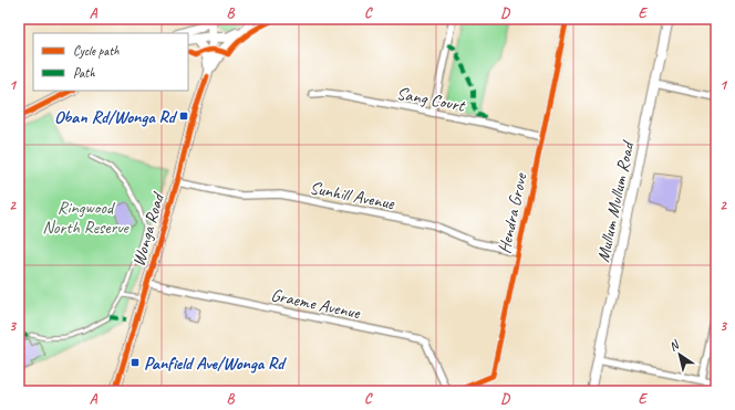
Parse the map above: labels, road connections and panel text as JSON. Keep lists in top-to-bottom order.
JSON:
{
  "streets": {
    "main road": ["Mullum Mullum Road", "Wonga Road"],
    "street": [
      "Sang Court",
      "Sunhill Avenue",
      "Hendra Grove",
      "Graeme Avenue"
    ]
  },
  "crossings": [
    ["Sang Court", "Hendra Grove"],
    ["Sunhill Avenue", "Hendra Grove"],
    ["Sunhill Avenue", "Wonga Road"],
    ["Wonga Road", "Graeme Avenue"]
  ],
  "parks": ["Ringwood North Reserve"],
  "places": {
    "transit": ["Oban Rd/Wonga Rd", "Panfield Ave/Wonga Rd"]
  },
  "legend": ["Cycle path", "Path"],
  "north": "top left",
  "grid": {
    "columns": [
      "A",
      "B",
      "C",
      "D",
      "E"
    ],
    "rows": ["1", "2", "3"]
  }
}
